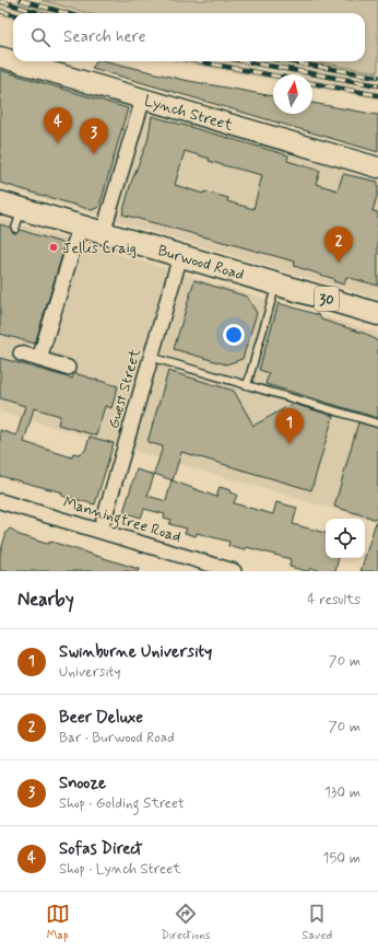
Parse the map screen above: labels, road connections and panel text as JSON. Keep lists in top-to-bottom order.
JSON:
{
  "streets": {
    "main road": ["Burwood Road", "30"],
    "street": ["Lynch Street", "Guest Street", "Manningtree Road"]
  },
  "crossings": [
    ["Burwood Road", "Guest Street"],
    ["Guest Street", "Manningtree Road"]
  ],
  "places": ["Jellis Craig"],
  "north": "top",
  "page": {
    "search": "Search here",
    "pins": [
      "4",
      "3",
      "2",
      "1"
    ],
    "heading": ["Nearby", "4 results"],
    "list": [
      {
        "mark": "1",
        "name": "Swinburne University",
        "note": "University",
        "value": "70 m"
      },
      {
        "mark": "2",
        "name": "Beer Deluxe",
        "note": "Bar · Burwood Road",
        "value": "70 m"
      },
      {
        "mark": "3",
        "name": "Snooze",
        "note": "Shop · Golding Street",
        "value": "130 m"
      },
      {
        "mark": "4",
        "name": "Sofas Direct",
        "note": "Shop · Lynch Street",
        "value": "150 m"
      }
    ],
    "nav": ["Map", "Directions", "Saved"]
  }
}
